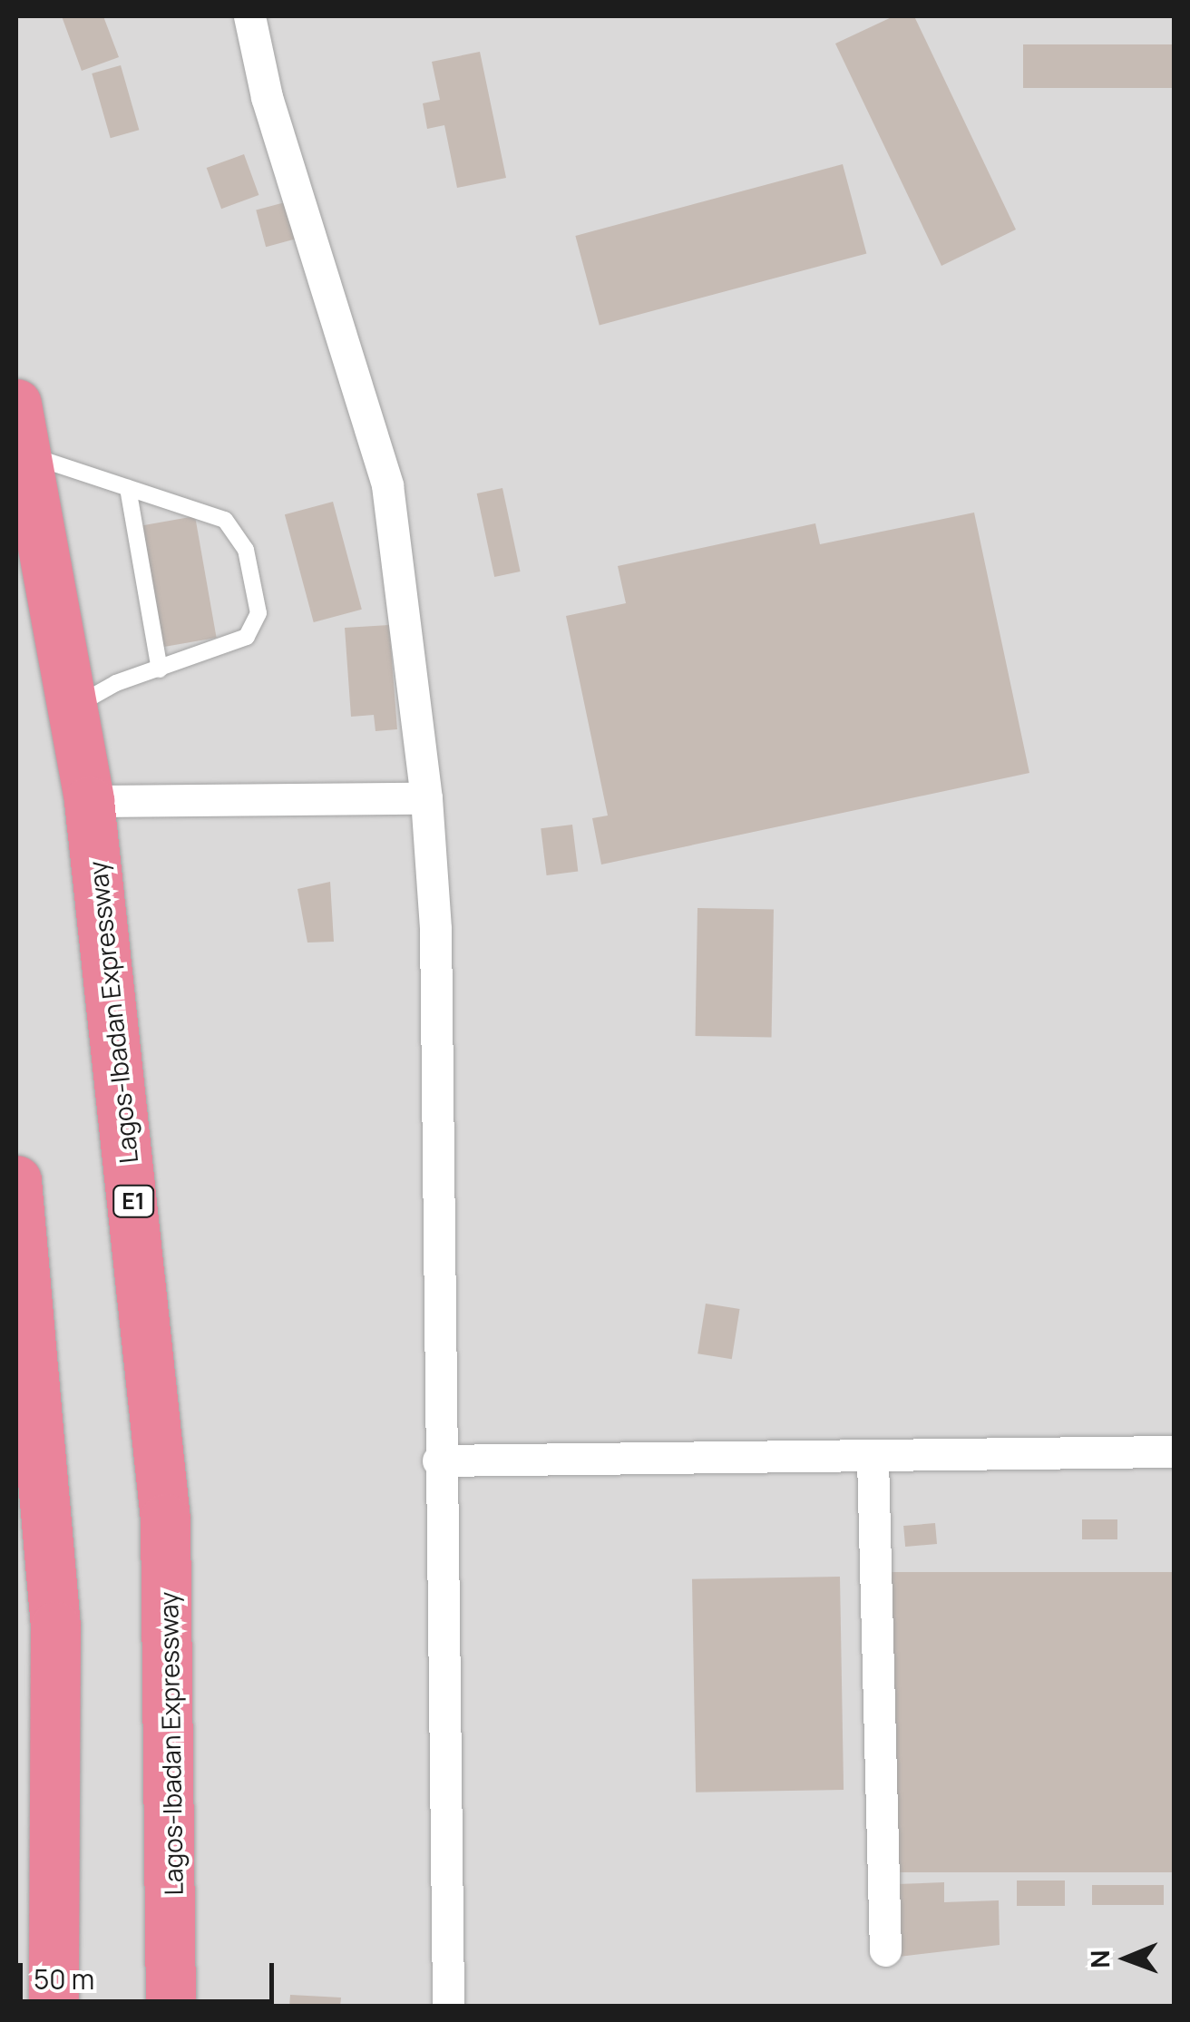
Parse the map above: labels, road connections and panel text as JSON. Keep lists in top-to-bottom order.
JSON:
{
  "streets": {
    "highway": ["Lagos-Ibadan Expressway", "E1"]
  },
  "scale_bar": "50 m",
  "north": "left"
}
